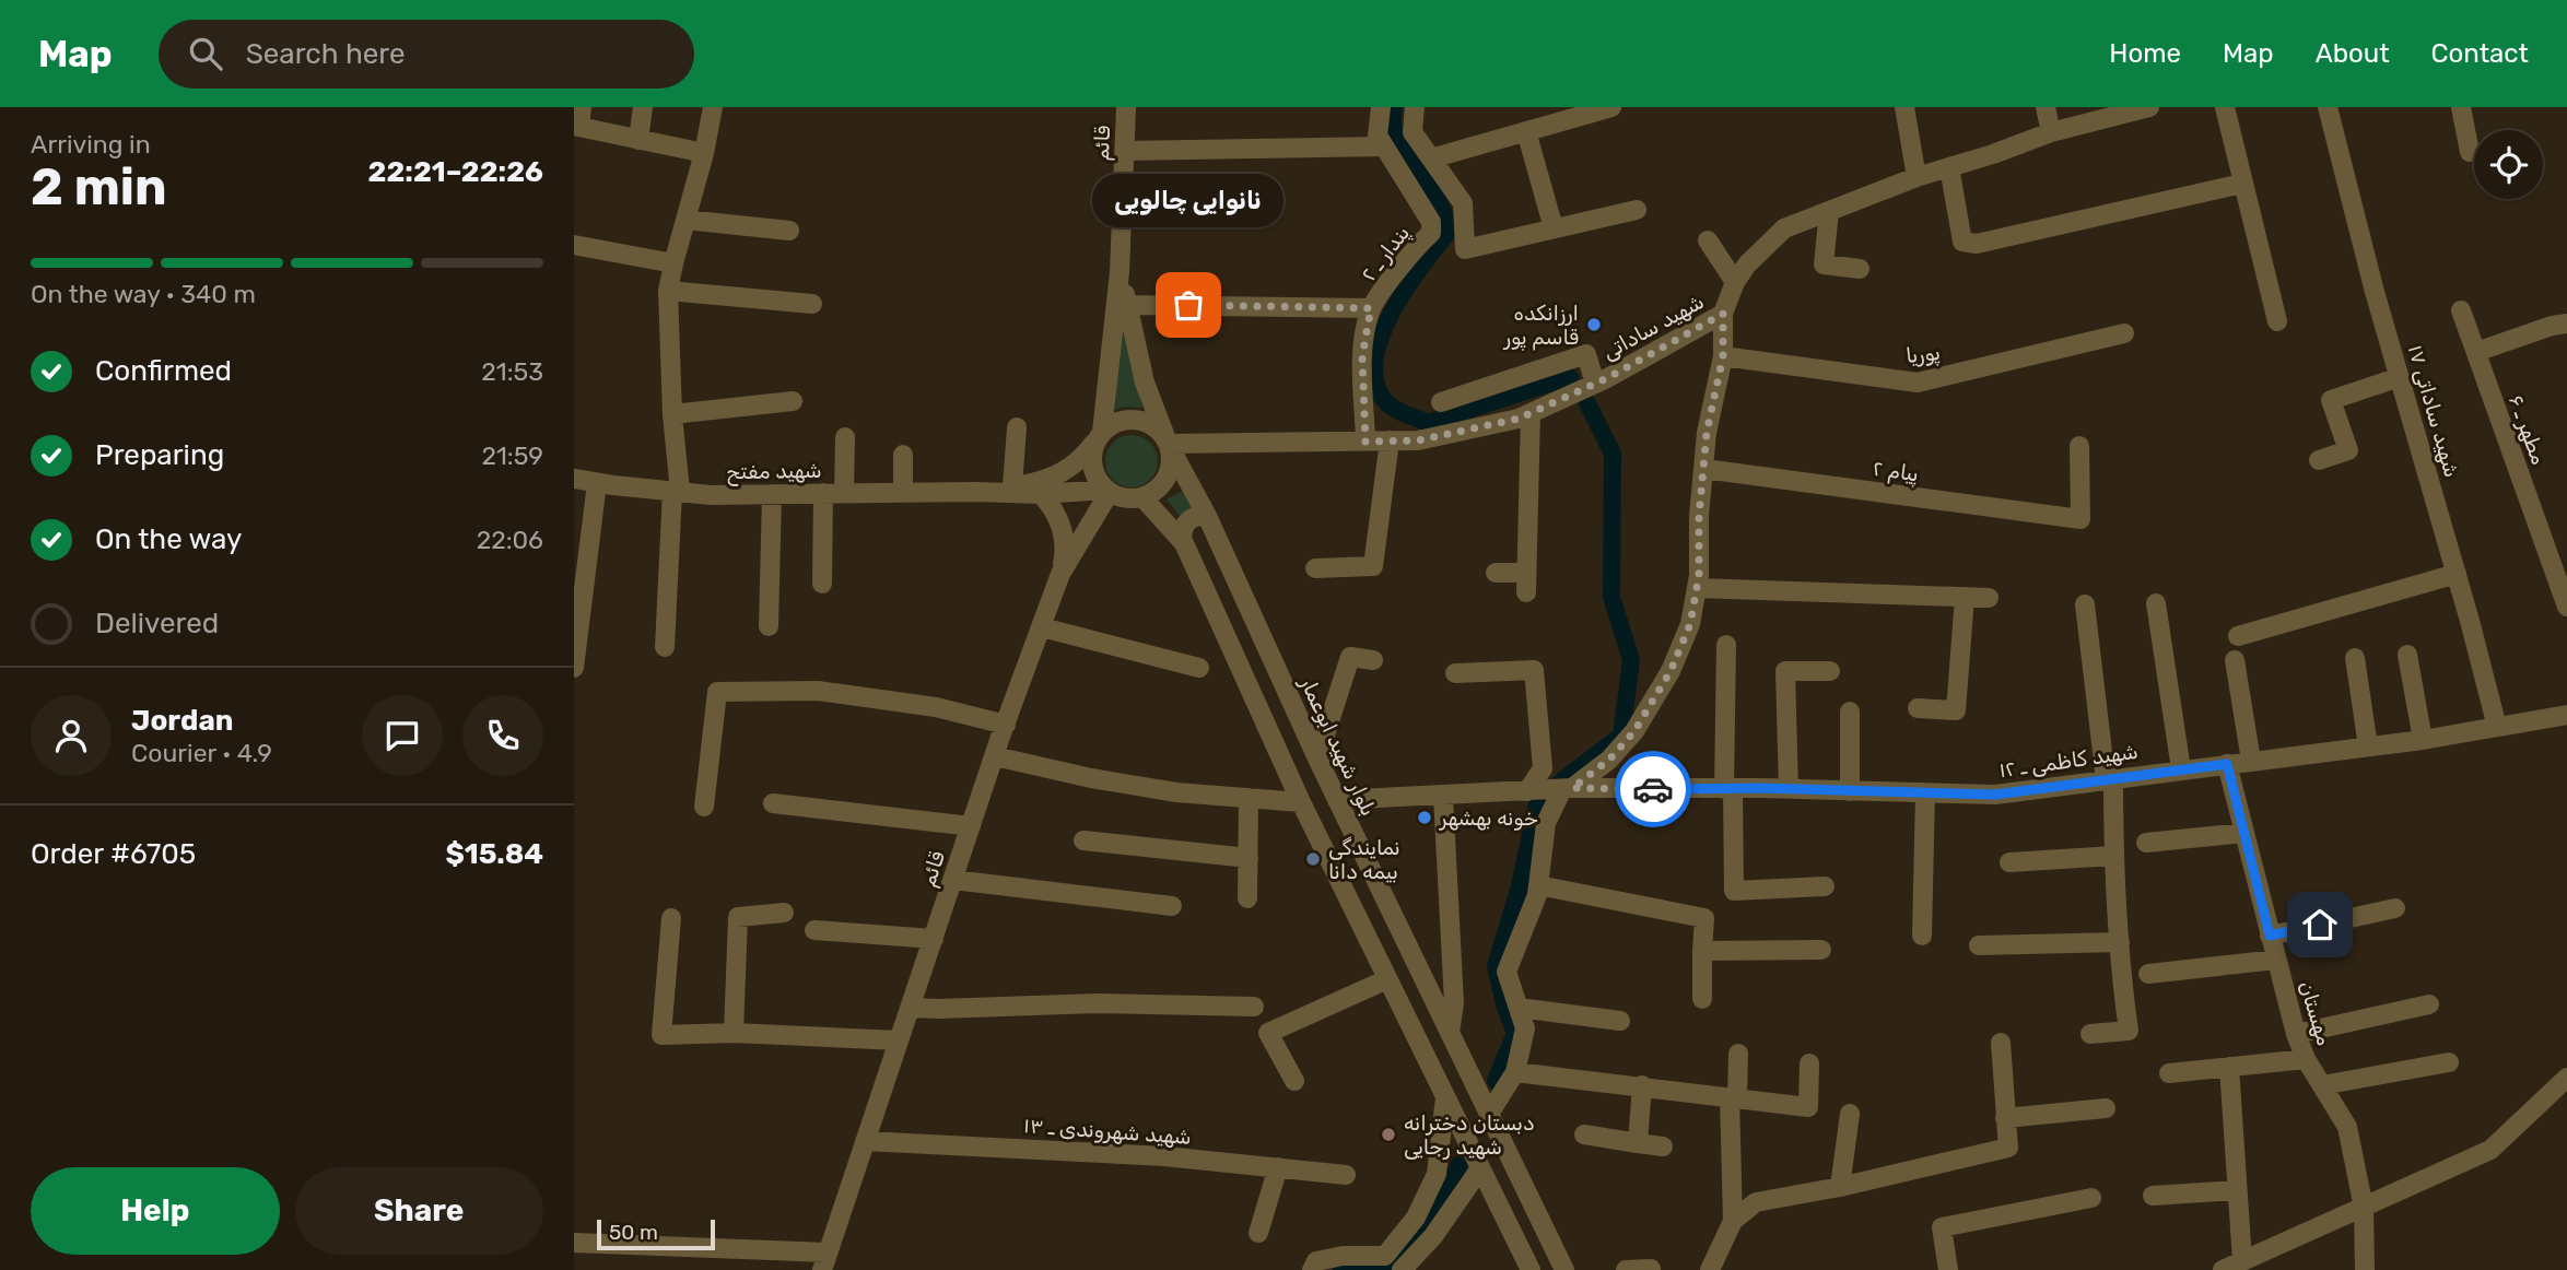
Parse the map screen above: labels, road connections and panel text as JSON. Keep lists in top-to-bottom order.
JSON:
{
  "streets": {
    "street": [
      "قائم",
      "پندار ـ ۲",
      "شهید ساداتی",
      "پوریا",
      "شهید ساداتی ۱۷",
      "مطهر ـ ۶",
      "شهید مفتح",
      "پیام ۲",
      "بلوار شهید ابوعمار",
      "شهید کاظمی ـ ۱۲",
      "مهستان",
      "شهید شهروندی ـ ۱۳"
    ]
  },
  "crossings": [
    ["قائم", "شهید ساداتی"],
    ["قائم", "بلوار شهید ابوعمار"],
    ["قائم", "شهید شهروندی ـ ۱۳"],
    ["پندار ـ ۲", "شهید ساداتی"],
    ["شهید ساداتی", "بلوار شهید ابوعمار"],
    ["شهید ساداتی ۱۷", "شهید کاظمی ـ ۱۲"],
    ["بلوار شهید ابوعمار", "شهید کاظمی ـ ۱۲"],
    ["شهید کاظمی ـ ۱۲", "مهستان"]
  ],
  "places": [
    "نانوایی چالویی",
    "ارزانکده قاسم پور",
    "خونه بهشهر",
    "نمایندگی بیمه دانا",
    "دبستان دخترانه شهید رجایی"
  ],
  "scale_bar": "50 m",
  "page": {
    "header": "Map",
    "search": "Search here",
    "nav": [
      "Home",
      "Map",
      "About",
      "Contact"
    ],
    "heading": ["2 min", "Arriving in", "22:21–22:26"],
    "panel": [
      "Jordan",
      "Courier · 4.9",
      "Order #6705",
      "$15.84"
    ],
    "bubble": "نانوایی چالویی",
    "bar": "On the way · 340 m",
    "list": [
      ["Confirmed", "21:53"],
      ["Preparing", "21:59"],
      ["On the way", "22:06"],
      "Delivered"
    ],
    "buttons": ["Help", "Share"],
    "scale": "50 m"
  }
}
